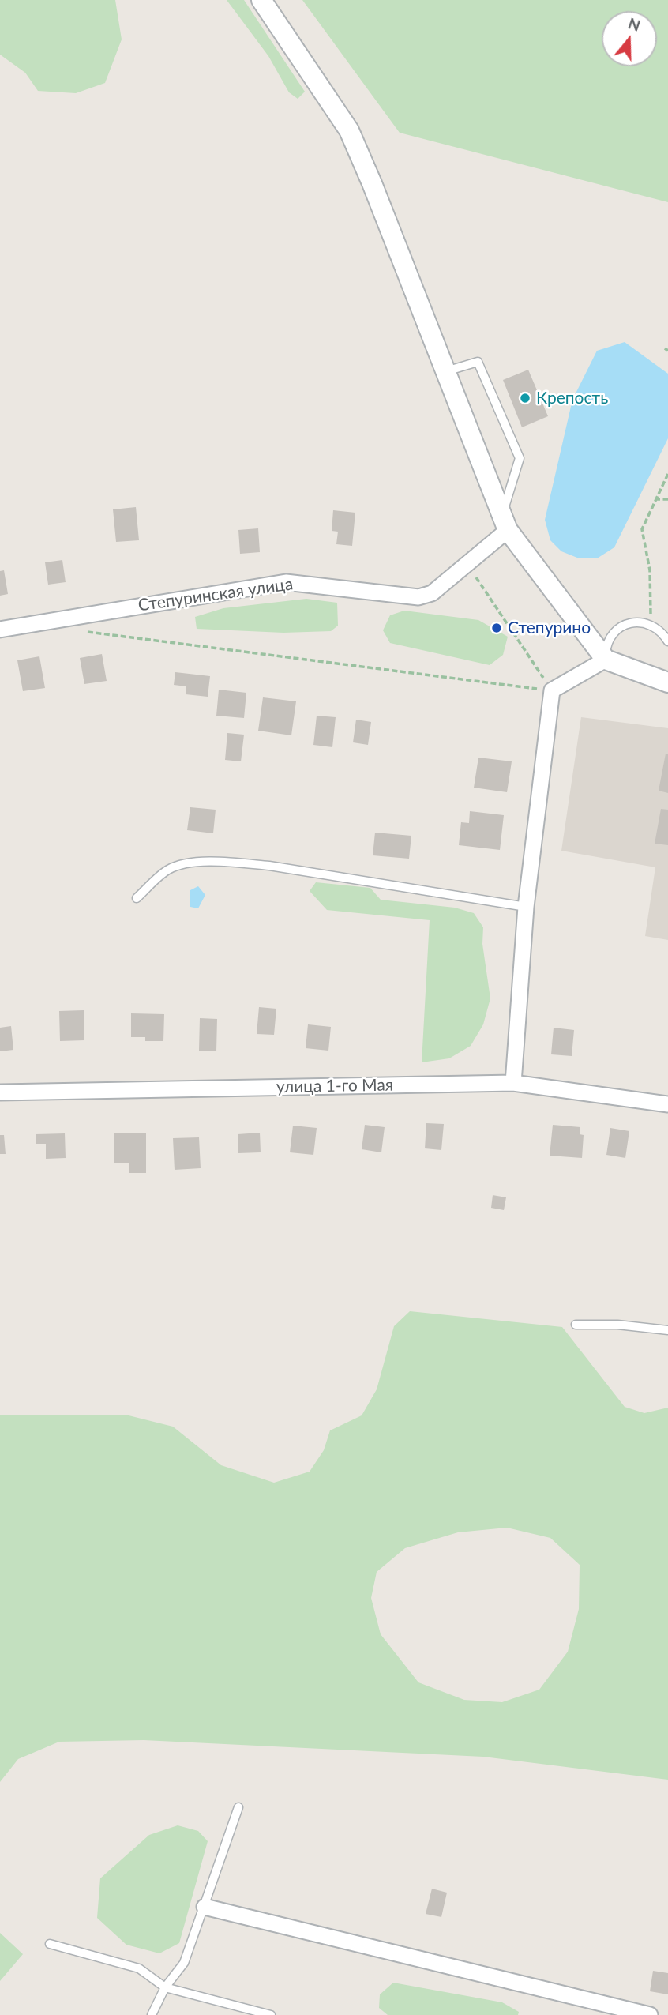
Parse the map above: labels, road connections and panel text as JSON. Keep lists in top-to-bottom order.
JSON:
{
  "streets": {
    "street": ["Степуринская улица", "улица 1-го Мая"]
  },
  "places": ["Крепость", "Степурино"],
  "north": "top"
}
